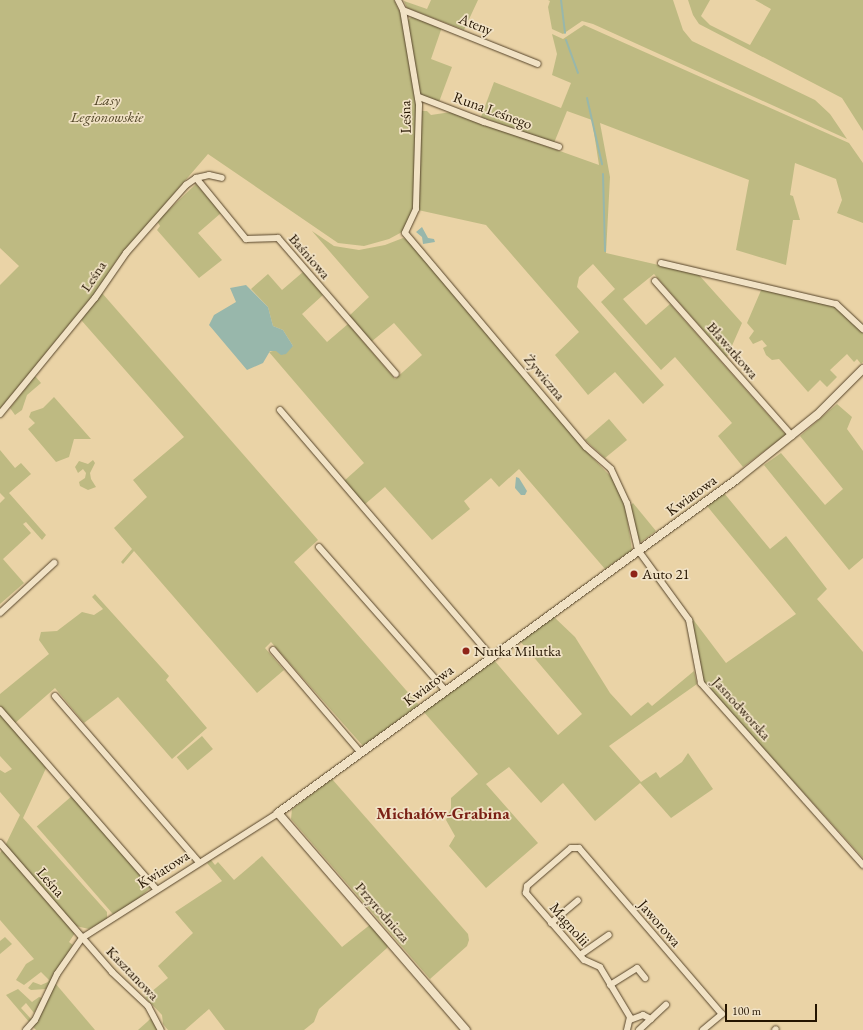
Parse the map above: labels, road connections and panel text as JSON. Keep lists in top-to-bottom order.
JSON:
{
  "streets": {
    "street": [
      "Ateny",
      "Runa Leśnego",
      "Leśna",
      "Baśniowa",
      "Bławatkowa",
      "Żywiczna",
      "Kwiatowa",
      "Jasnodworska",
      "Przyrodnicza",
      "Jaworowa",
      "Magnolii",
      "Kasztanowa"
    ]
  },
  "crossings": [
    ["Ateny", "Leśna"],
    ["Runa Leśnego", "Leśna"],
    ["Leśna", "Baśniowa"],
    ["Leśna", "Żywiczna"],
    ["Leśna", "Kwiatowa"],
    ["Leśna", "Kasztanowa"],
    ["Bławatkowa", "Kwiatowa"],
    ["Żywiczna", "Kwiatowa"],
    ["Żywiczna", "Jasnodworska"],
    ["Kwiatowa", "Jasnodworska"],
    ["Kwiatowa", "Przyrodnicza"],
    ["Kwiatowa", "Kasztanowa"],
    ["Jaworowa", "Magnolii"]
  ],
  "districts": ["Michałów-Grabina"],
  "parks": ["Lasy Legionowskie"],
  "places": ["Auto 21", "Nutka Milutka"],
  "scale_bar": "100 m"
}
